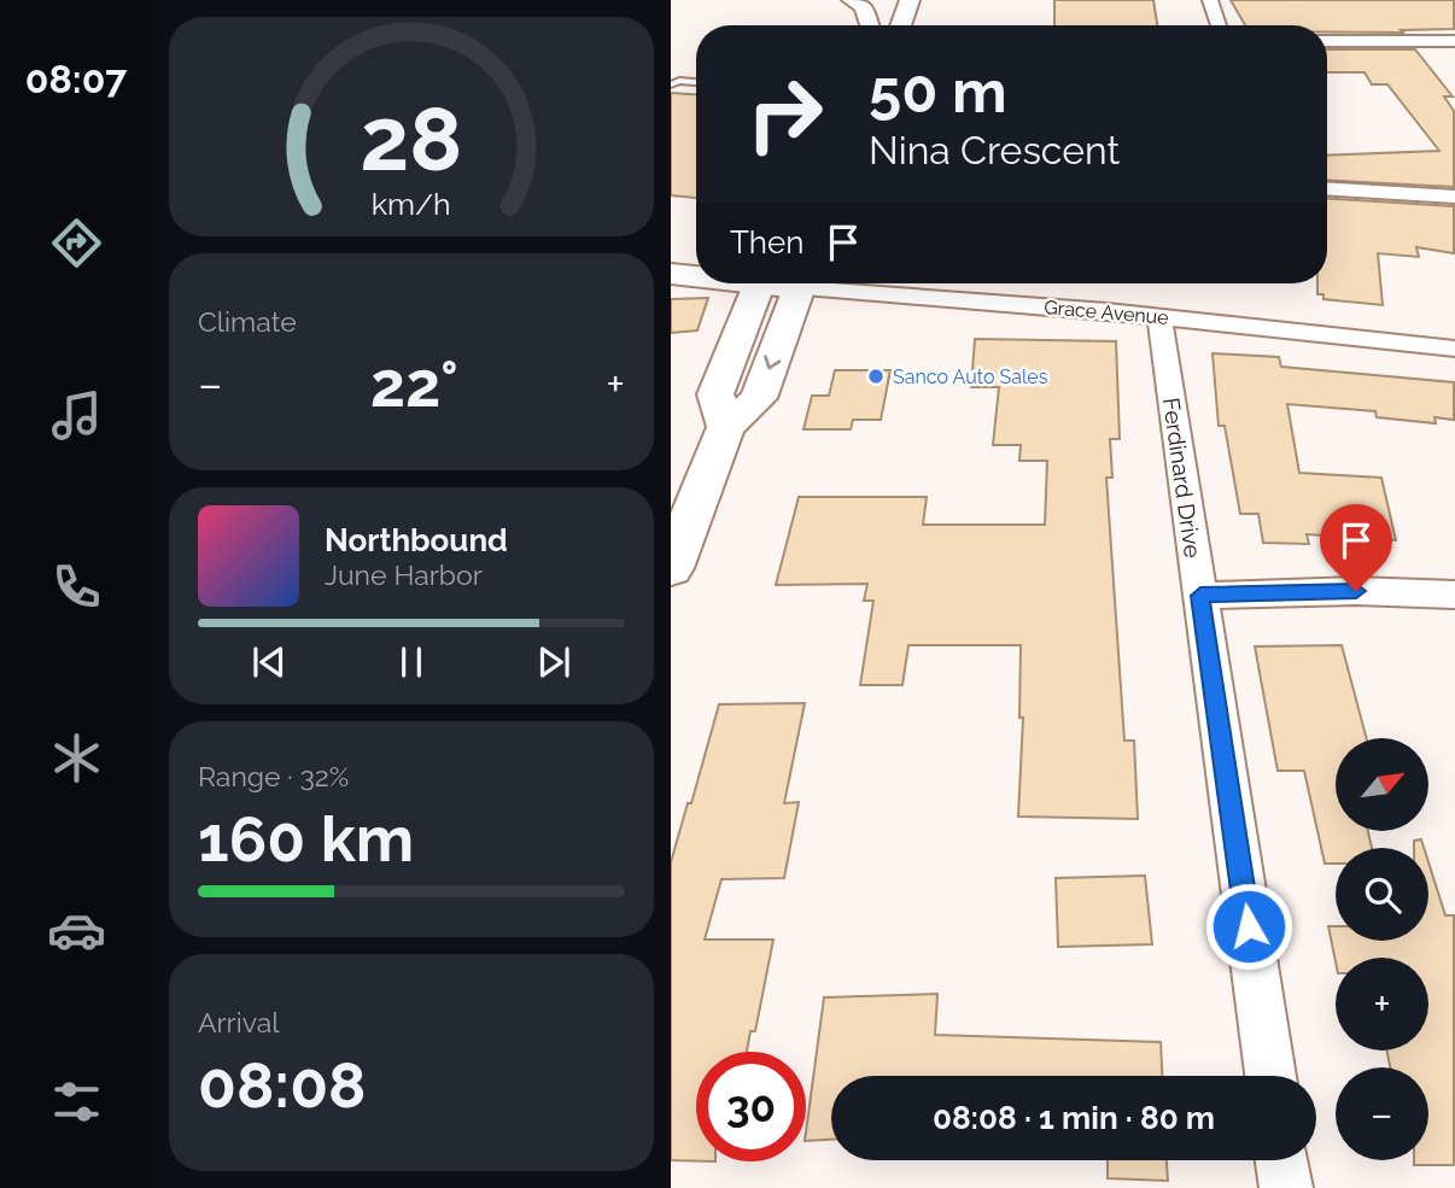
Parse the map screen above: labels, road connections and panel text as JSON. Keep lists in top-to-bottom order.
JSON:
{
  "streets": {
    "main road": ["Grace Avenue"],
    "street": ["Ferdinard Drive"]
  },
  "crossings": [
    ["Grace Avenue", "Ferdinard Drive"]
  ],
  "places": ["Sanco Auto Sales"],
  "north": "top right",
  "page": {
    "tabs": "08:07",
    "turn": ["50 m", "Nina Crescent"],
    "then": "Then",
    "tile": [
      "Climate",
      ["Range · 32%", "160 km"],
      ["Arrival", "08:08"]
    ],
    "heat": ["−", "22°", "+"],
    "song": ["Northbound", "June Harbor"],
    "map_buttons": ["+", "−"],
    "limit": "30",
    "trip": "08:08 · 1 min · 80 m",
    "gauge": ["28", "km/h"]
  }
}
